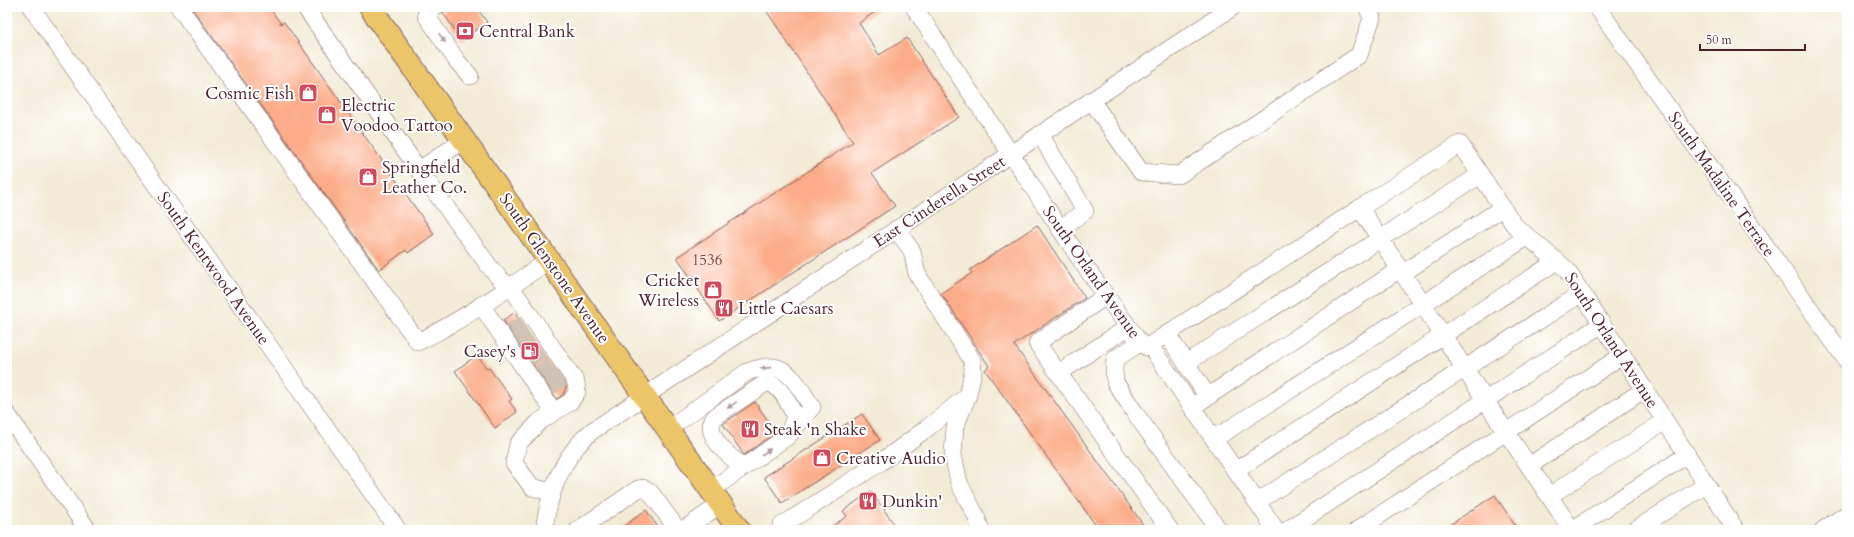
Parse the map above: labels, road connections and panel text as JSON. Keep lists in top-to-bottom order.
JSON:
{
  "streets": {
    "main road": ["South Glenstone Avenue"],
    "street": [
      "South Madaline Terrace",
      "East Cinderella Street",
      "South Kentwood Avenue",
      "South Orland Avenue"
    ]
  },
  "crossings": [
    ["East Cinderella Street", "South Glenstone Avenue"],
    ["East Cinderella Street", "South Orland Avenue"]
  ],
  "places": {
    "bank": ["Central Bank"],
    "shop": [
      "Cosmic Fish",
      "Electric Voodoo Tattoo",
      "Springfield Leather Co.",
      "Cricket Wireless",
      "Creative Audio"
    ],
    "restaurant": ["Little Caesars", "Steak 'n Shake", "Dunkin'"],
    "fuel station": ["Casey's"]
  },
  "house_numbers": ["1536"],
  "scale_bar": "50 m"
}
